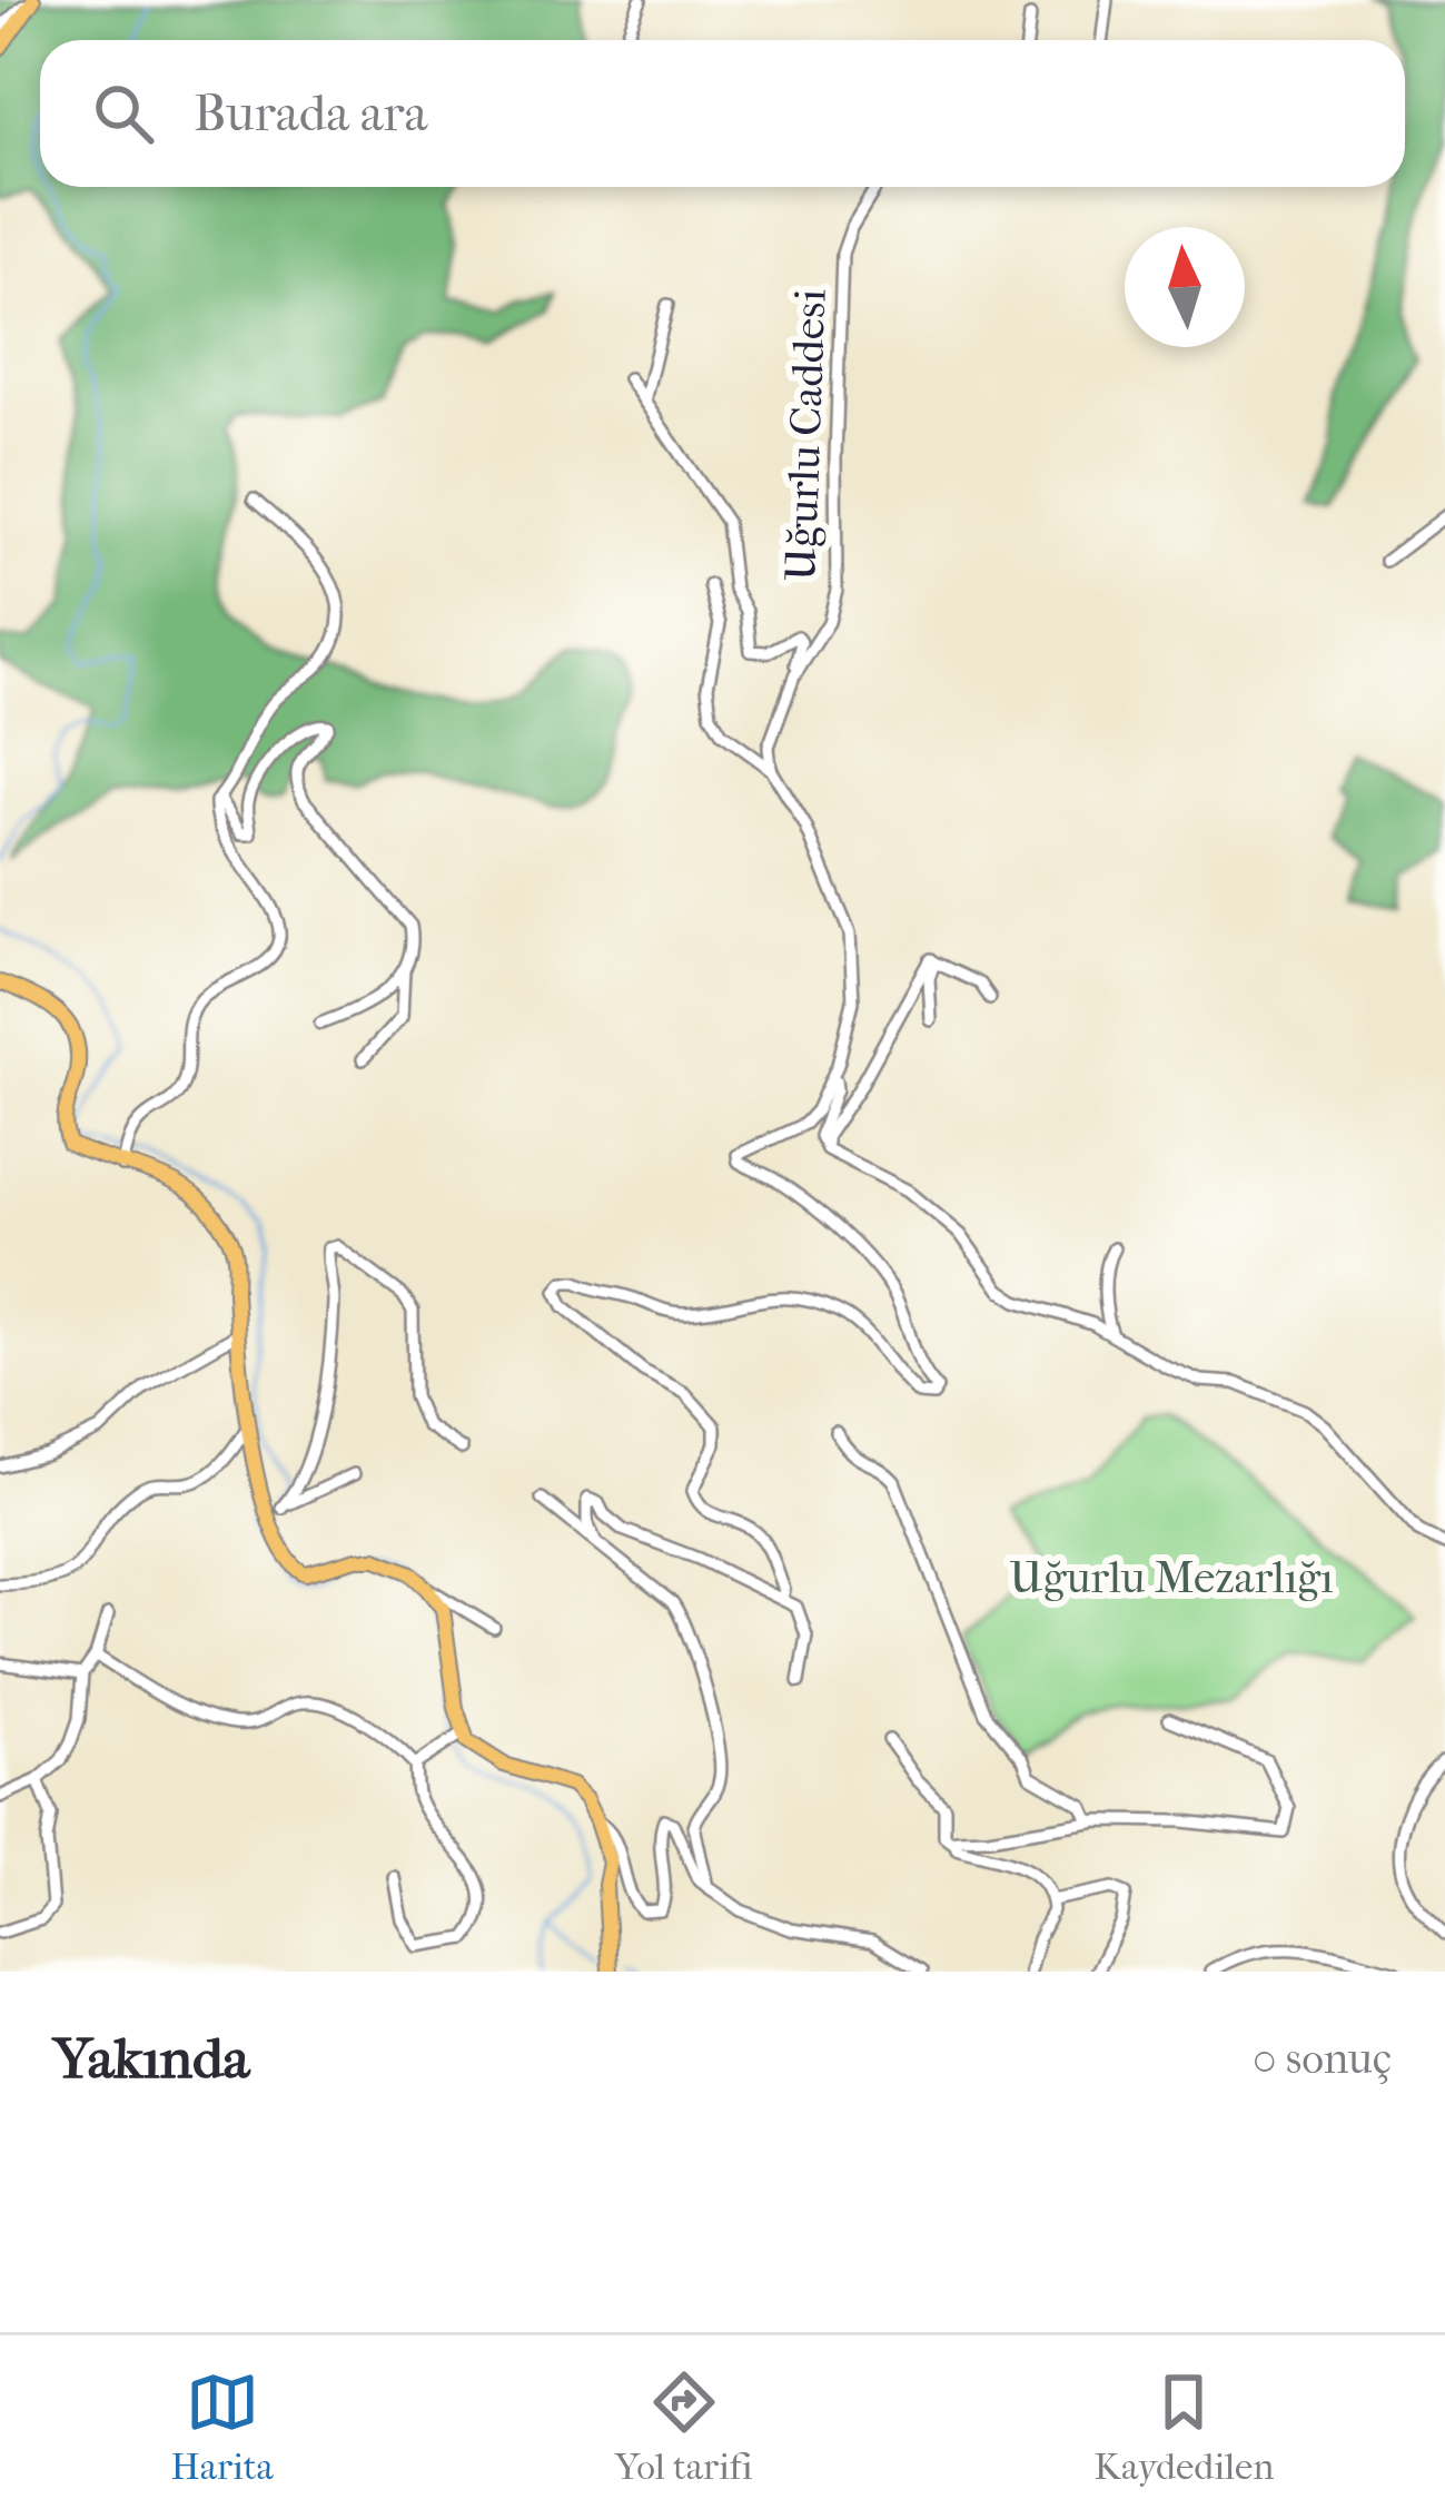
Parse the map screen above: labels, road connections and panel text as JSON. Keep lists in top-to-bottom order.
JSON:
{
  "streets": {
    "street": ["Uğurlu Caddesi"]
  },
  "parks": ["Uğurlu Mezarlığı"],
  "north": "top",
  "page": {
    "search": "Burada ara",
    "heading": ["Yakında", "0 sonuç"],
    "nav": ["Harita", "Yol tarifi", "Kaydedilen"]
  }
}
